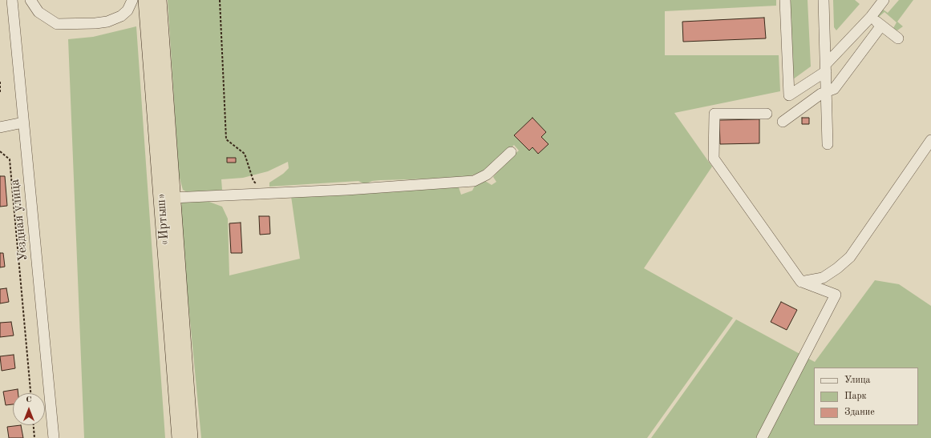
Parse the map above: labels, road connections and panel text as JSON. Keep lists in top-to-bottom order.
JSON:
{
  "streets": {
    "highway": ["«Иртыш»"],
    "street": ["Уездная улица"]
  },
  "legend": ["Улица", "Парк", "Здание"],
  "north": "top"
}
